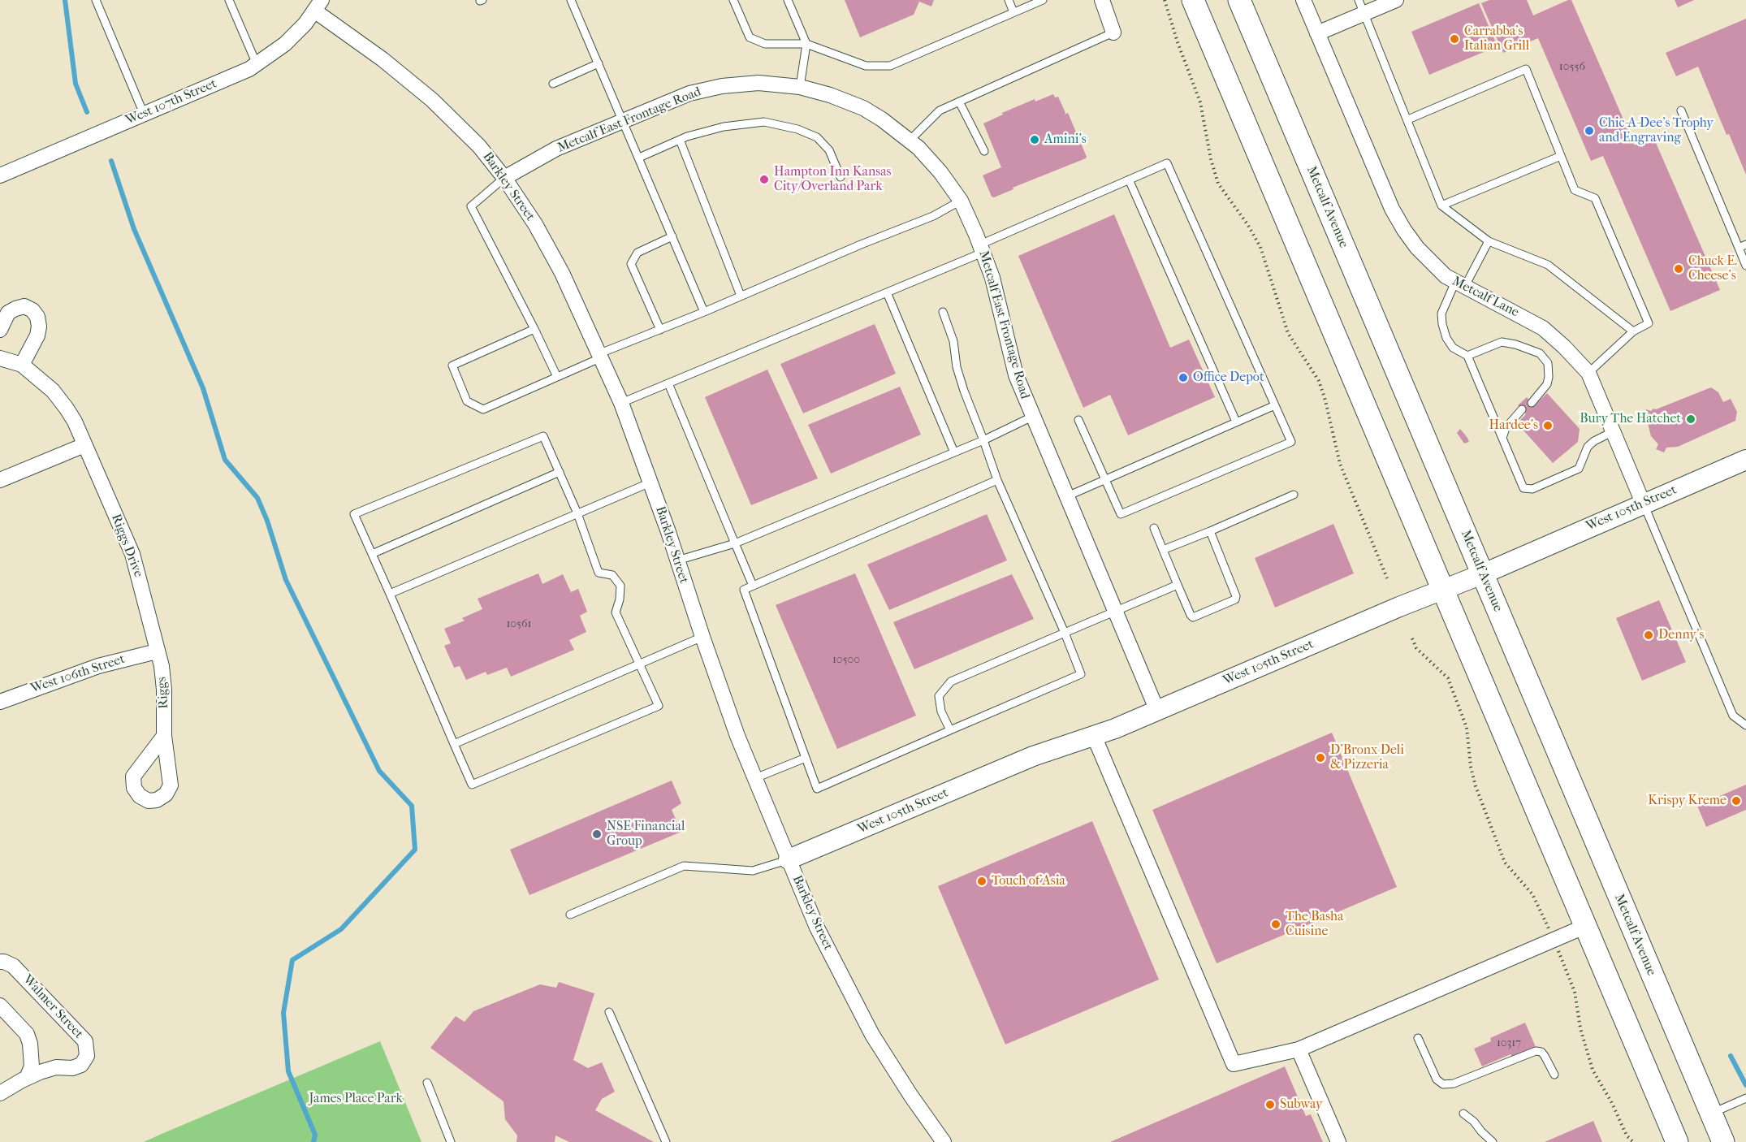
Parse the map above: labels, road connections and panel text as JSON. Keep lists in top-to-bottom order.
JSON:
{
  "streets": {
    "main road": ["Metcalf Avenue"],
    "street": [
      "West 107th Street",
      "Metcalf East Frontage Road",
      "Barkley Street",
      "Metcalf Lane",
      "West 105th Street",
      "Riggs Drive",
      "West 106th Street",
      "Riggs",
      "Walmer Street"
    ]
  },
  "crossings": [
    ["West 107th Street", "Barkley Street"],
    ["Metcalf East Frontage Road", "Barkley Street"],
    ["Metcalf East Frontage Road", "West 105th Street"],
    ["Barkley Street", "West 105th Street"],
    ["Metcalf Avenue", "West 105th Street"],
    ["Metcalf Lane", "West 105th Street"],
    ["Riggs Drive", "West 106th Street"],
    ["Riggs Drive", "Riggs"],
    ["West 106th Street", "Riggs"]
  ],
  "parks": ["James Place Park"],
  "places": [
    "Carrabba's Italian Grill",
    "Chic-A-Dee's Trophy and Engraving",
    "Amini's",
    "Hampton Inn Kansas City/Overland Park",
    "Chuck E. Cheese's",
    "Office Depot",
    "Bury The Hatchet",
    "Hardee's",
    "Denny's",
    "D'Bronx Deli & Pizzeria",
    "Krispy Kreme",
    "NSE Financial Group",
    "Touch of Asia",
    "The Basha Cuisine",
    "Subway"
  ],
  "house_numbers": [
    "10556",
    "10561",
    "10500",
    "10317"
  ]
}
